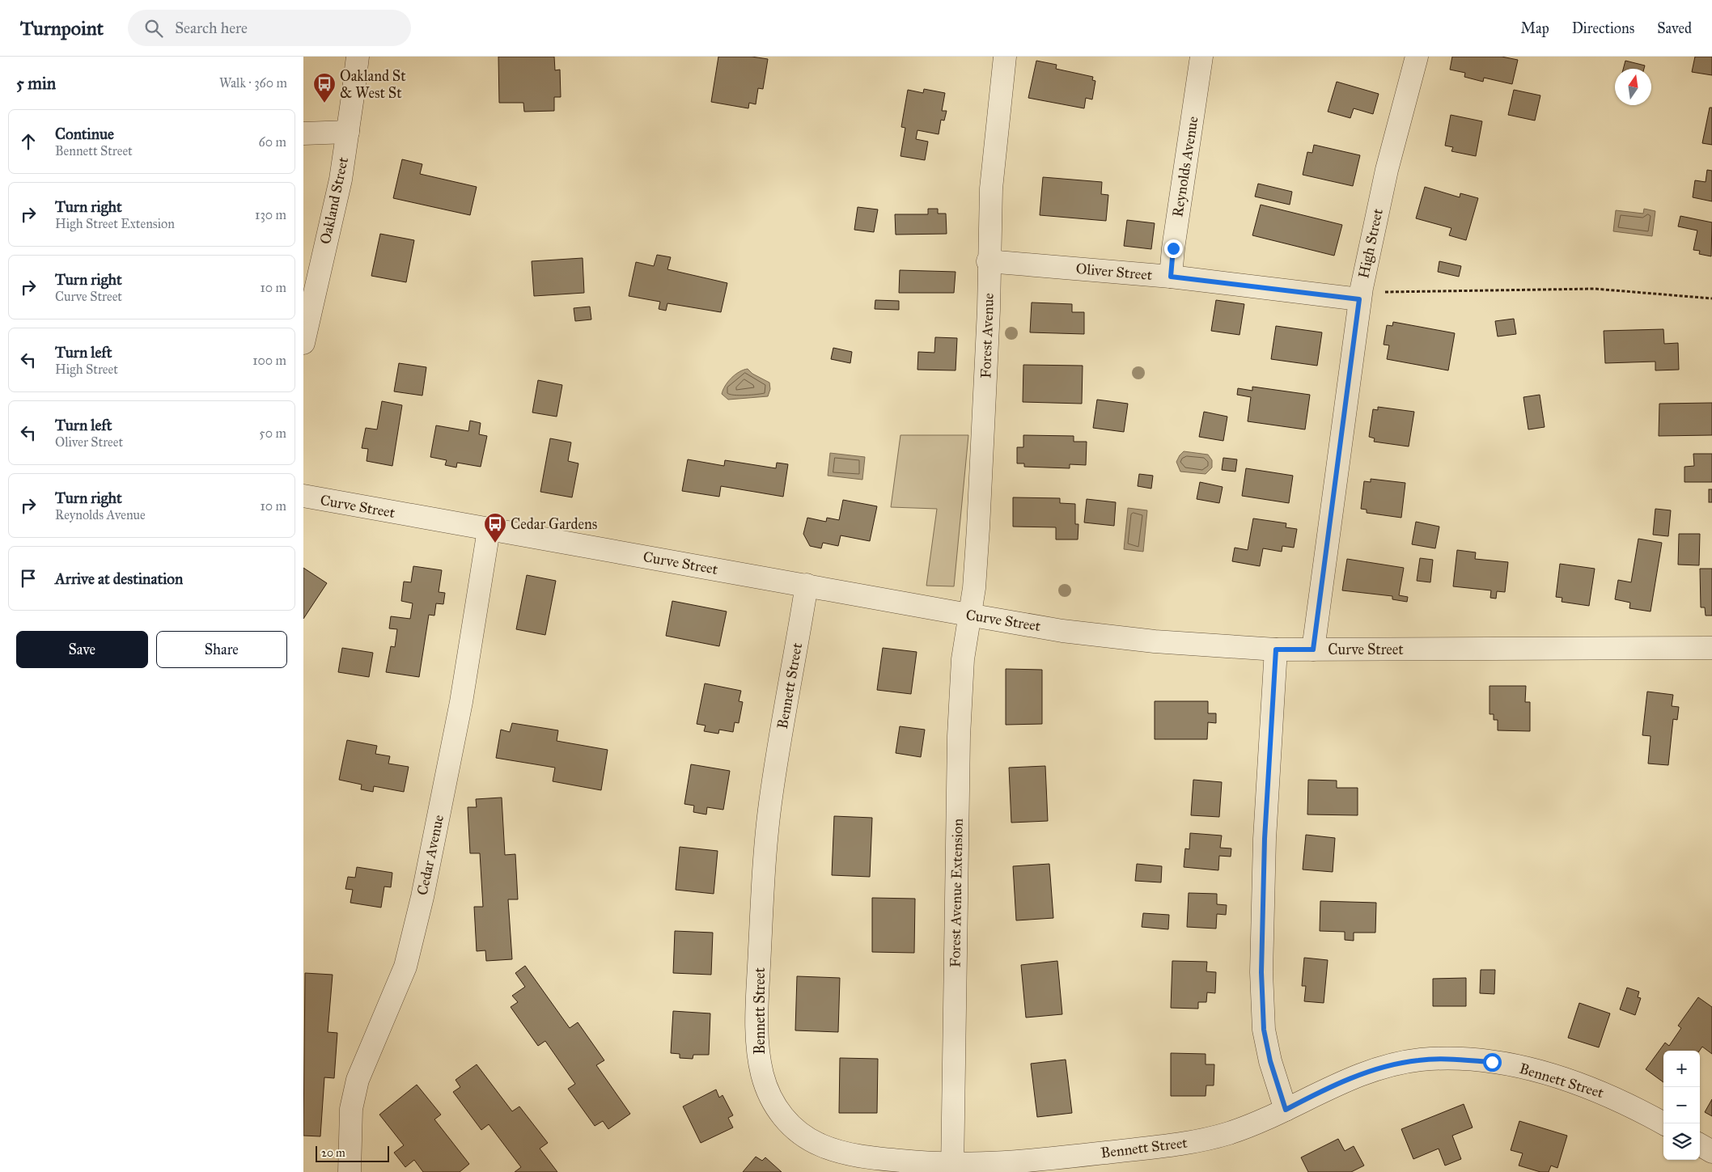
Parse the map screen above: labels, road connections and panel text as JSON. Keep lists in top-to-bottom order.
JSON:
{
  "streets": {
    "street": [
      "Reynolds Avenue",
      "Oakland Street",
      "High Street",
      "Oliver Street",
      "Forest Avenue",
      "Curve Street",
      "Bennett Street",
      "Cedar Avenue",
      "Forest Avenue Extension"
    ]
  },
  "crossings": [
    ["Reynolds Avenue", "Oliver Street"],
    ["High Street", "Oliver Street"],
    ["High Street", "Curve Street"],
    ["Oliver Street", "Forest Avenue"],
    ["Forest Avenue", "Curve Street"],
    ["Forest Avenue", "Forest Avenue Extension"],
    ["Curve Street", "Bennett Street"],
    ["Curve Street", "Cedar Avenue"],
    ["Curve Street", "Forest Avenue Extension"],
    ["Bennett Street", "Forest Avenue Extension"]
  ],
  "places": {
    "bus stop": ["Oakland St & West St", "Cedar Gardens"]
  },
  "scale_bar": "20 m",
  "north": "top",
  "page": {
    "header": "Turnpoint",
    "search": "Search here",
    "nav": ["Map", "Directions", "Saved"],
    "heading": ["5 min", "Walk · 360 m"],
    "list": [
      ["Continue", "Bennett Street", "60 m"],
      ["Turn right", "High Street Extension", "130 m"],
      ["Turn right", "Curve Street", "10 m"],
      ["Turn left", "High Street", "100 m"],
      ["Turn left", "Oliver Street", "50 m"],
      ["Turn right", "Reynolds Avenue", "10 m"],
      "Arrive at destination"
    ],
    "buttons": ["Save", "Share"],
    "map_buttons": ["+", "−"],
    "scale": "20 m"
  }
}
